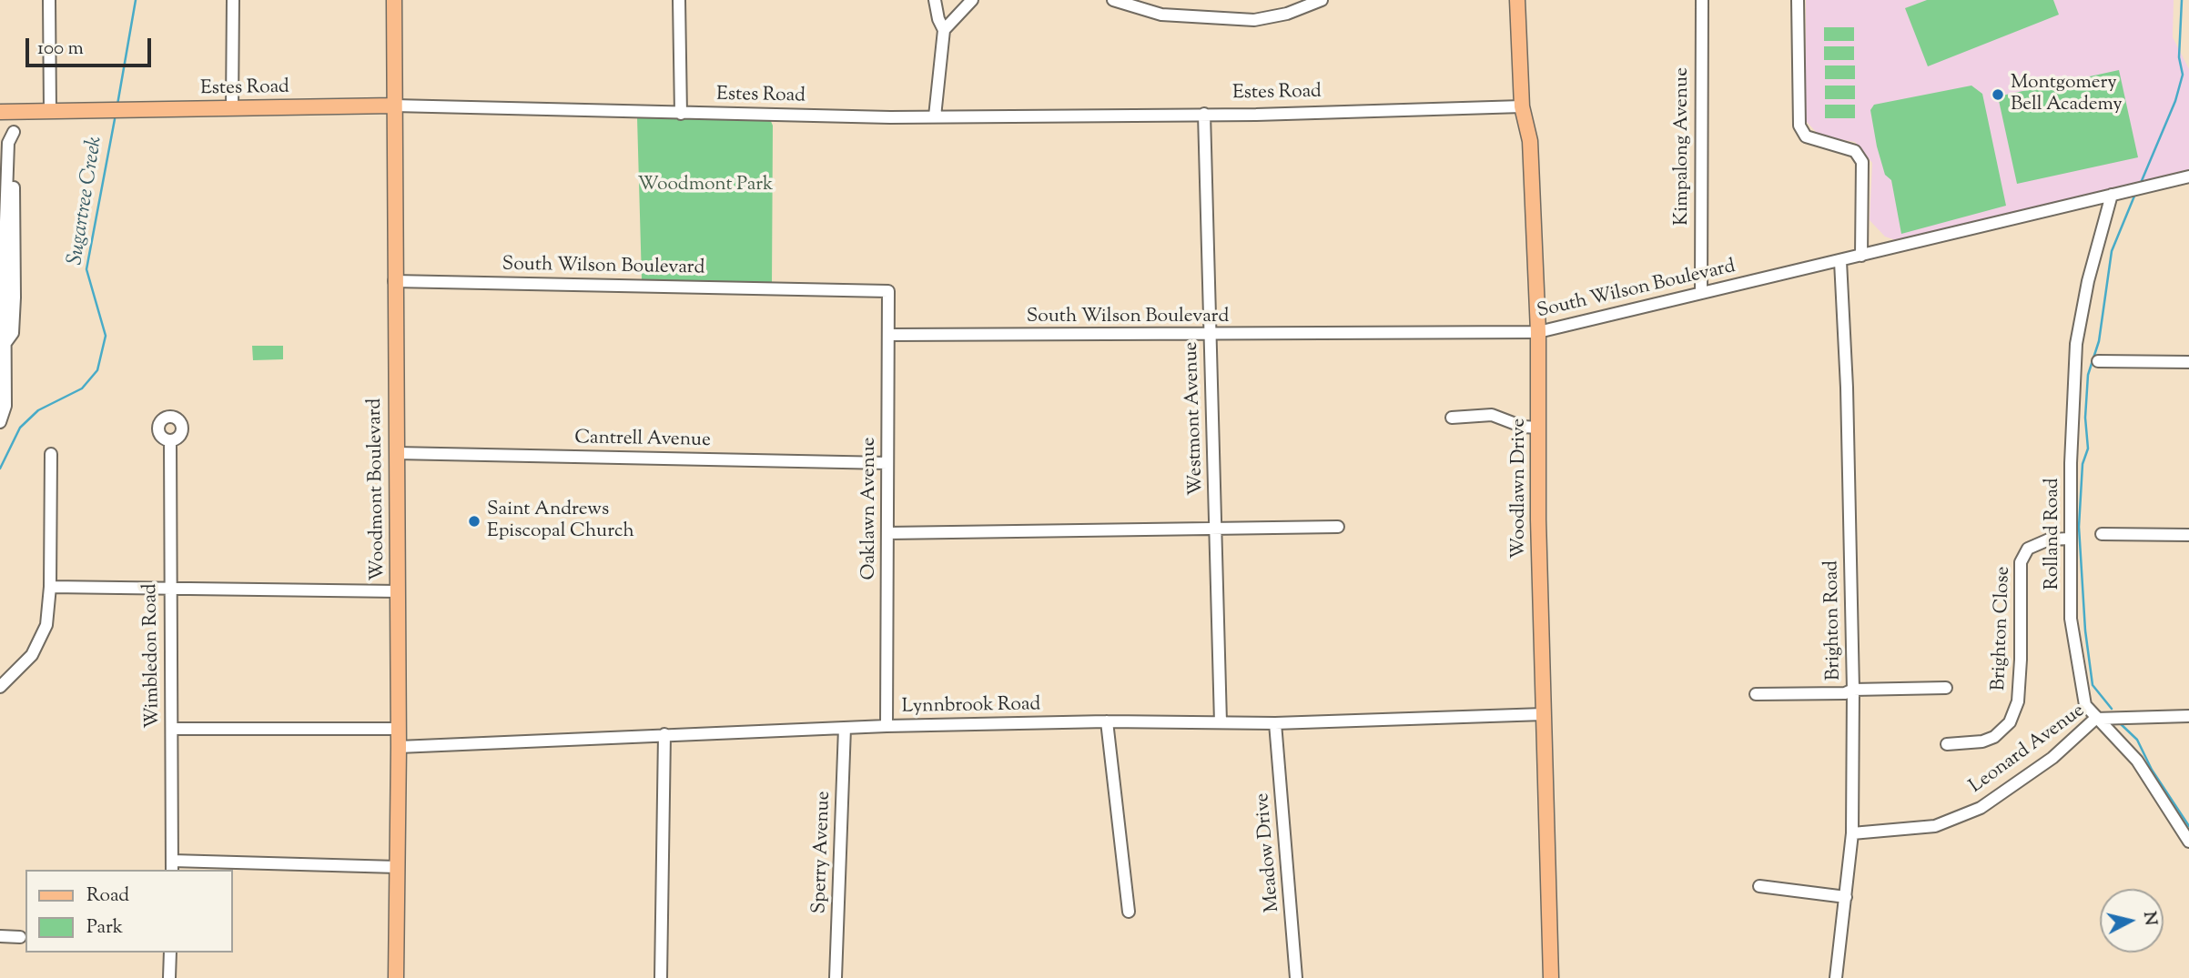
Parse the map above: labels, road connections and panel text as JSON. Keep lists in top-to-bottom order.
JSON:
{
  "streets": {
    "main road": ["Estes Road", "Woodlawn Drive", "Woodmont Boulevard"],
    "street": [
      "Kimpalong Avenue",
      "South Wilson Boulevard",
      "Westmont Avenue",
      "Cantrell Avenue",
      "Oaklawn Avenue",
      "Rolland Road",
      "Brighton Road",
      "Brighton Close",
      "Wimbledon Road",
      "Lynnbrook Road",
      "Leonard Avenue",
      "Sperry Avenue",
      "Meadow Drive"
    ]
  },
  "crossings": [
    ["Estes Road", "Westmont Avenue"],
    ["Estes Road", "Woodlawn Drive"],
    ["Estes Road", "Woodmont Boulevard"],
    ["Kimpalong Avenue", "South Wilson Boulevard"],
    ["South Wilson Boulevard", "Westmont Avenue"],
    ["South Wilson Boulevard", "Woodlawn Drive"],
    ["South Wilson Boulevard", "Woodmont Boulevard"],
    ["South Wilson Boulevard", "Oaklawn Avenue"],
    ["South Wilson Boulevard", "Rolland Road"],
    ["South Wilson Boulevard", "Brighton Road"],
    ["Westmont Avenue", "Lynnbrook Road"],
    ["Cantrell Avenue", "Woodmont Boulevard"],
    ["Cantrell Avenue", "Oaklawn Avenue"],
    ["Woodlawn Drive", "Lynnbrook Road"],
    ["Woodmont Boulevard", "Lynnbrook Road"],
    ["Oaklawn Avenue", "Lynnbrook Road"],
    ["Rolland Road", "Brighton Close"],
    ["Rolland Road", "Leonard Avenue"],
    ["Brighton Road", "Leonard Avenue"],
    ["Lynnbrook Road", "Sperry Avenue"],
    ["Lynnbrook Road", "Meadow Drive"]
  ],
  "water": ["Sugartree Creek"],
  "parks": ["Woodmont Park"],
  "places": ["Montgomery Bell Academy", "Saint Andrews Episcopal Church"],
  "legend": ["Road", "Park"],
  "scale_bar": "100 m",
  "north": "right"
}
